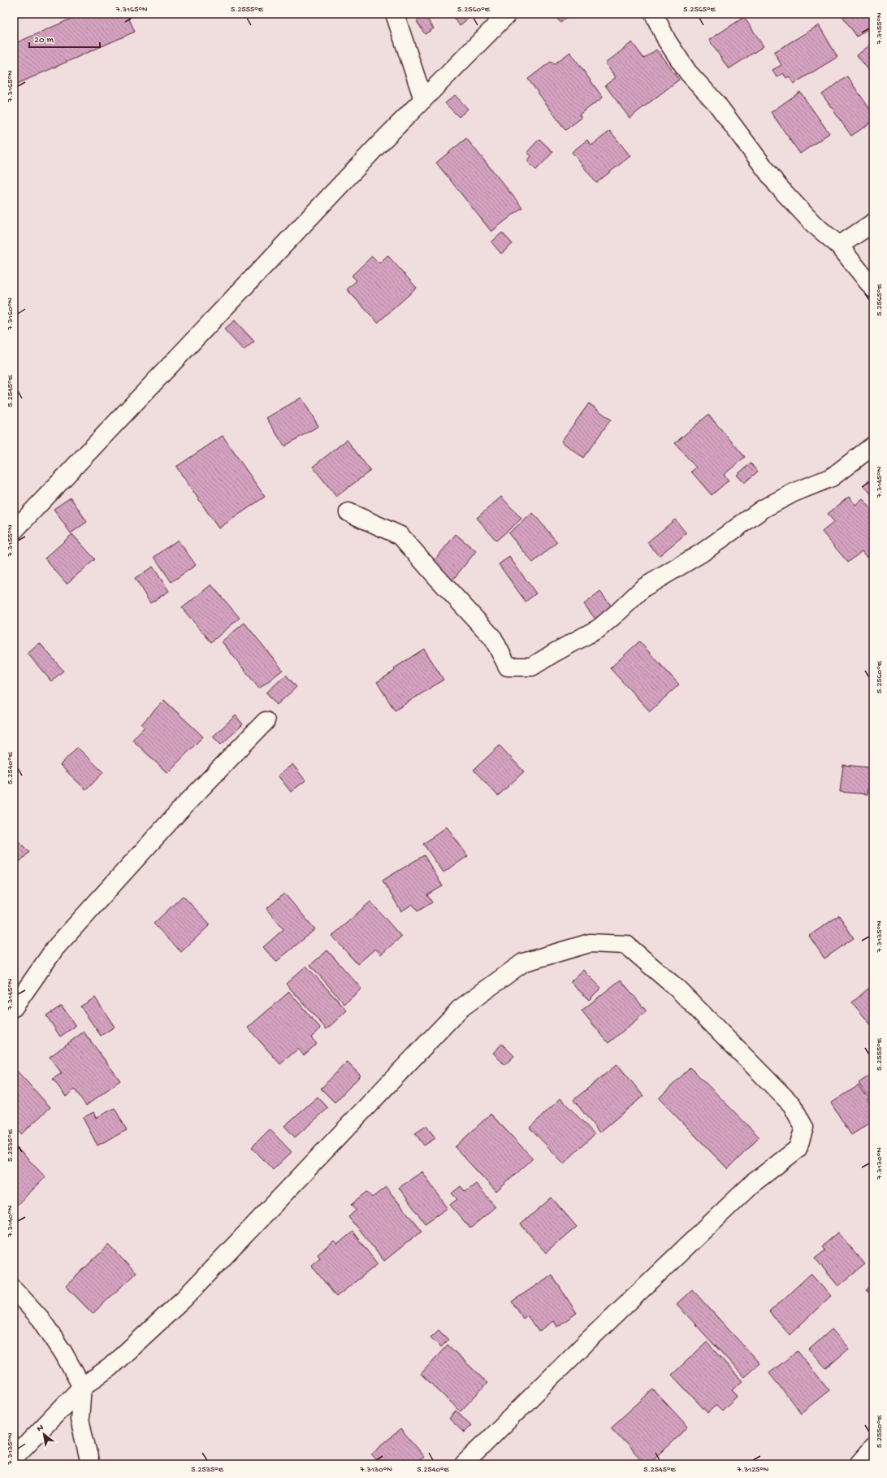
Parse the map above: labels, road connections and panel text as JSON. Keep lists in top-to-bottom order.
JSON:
{
  "scale_bar": "20 m",
  "north": "top left",
  "coordinates": [
    "7.3165°N",
    "5.2555°E",
    "5.2560°E",
    "5.2565°E",
    "7.3155°N",
    "7.3160°N",
    "5.2545°E",
    "7.3145°N",
    "5.2540°E",
    "7.3135°N",
    "5.2535°E",
    "7.3130°N",
    "7.3140°N",
    "5.2550°E",
    "7.3125°N"
  ]
}
